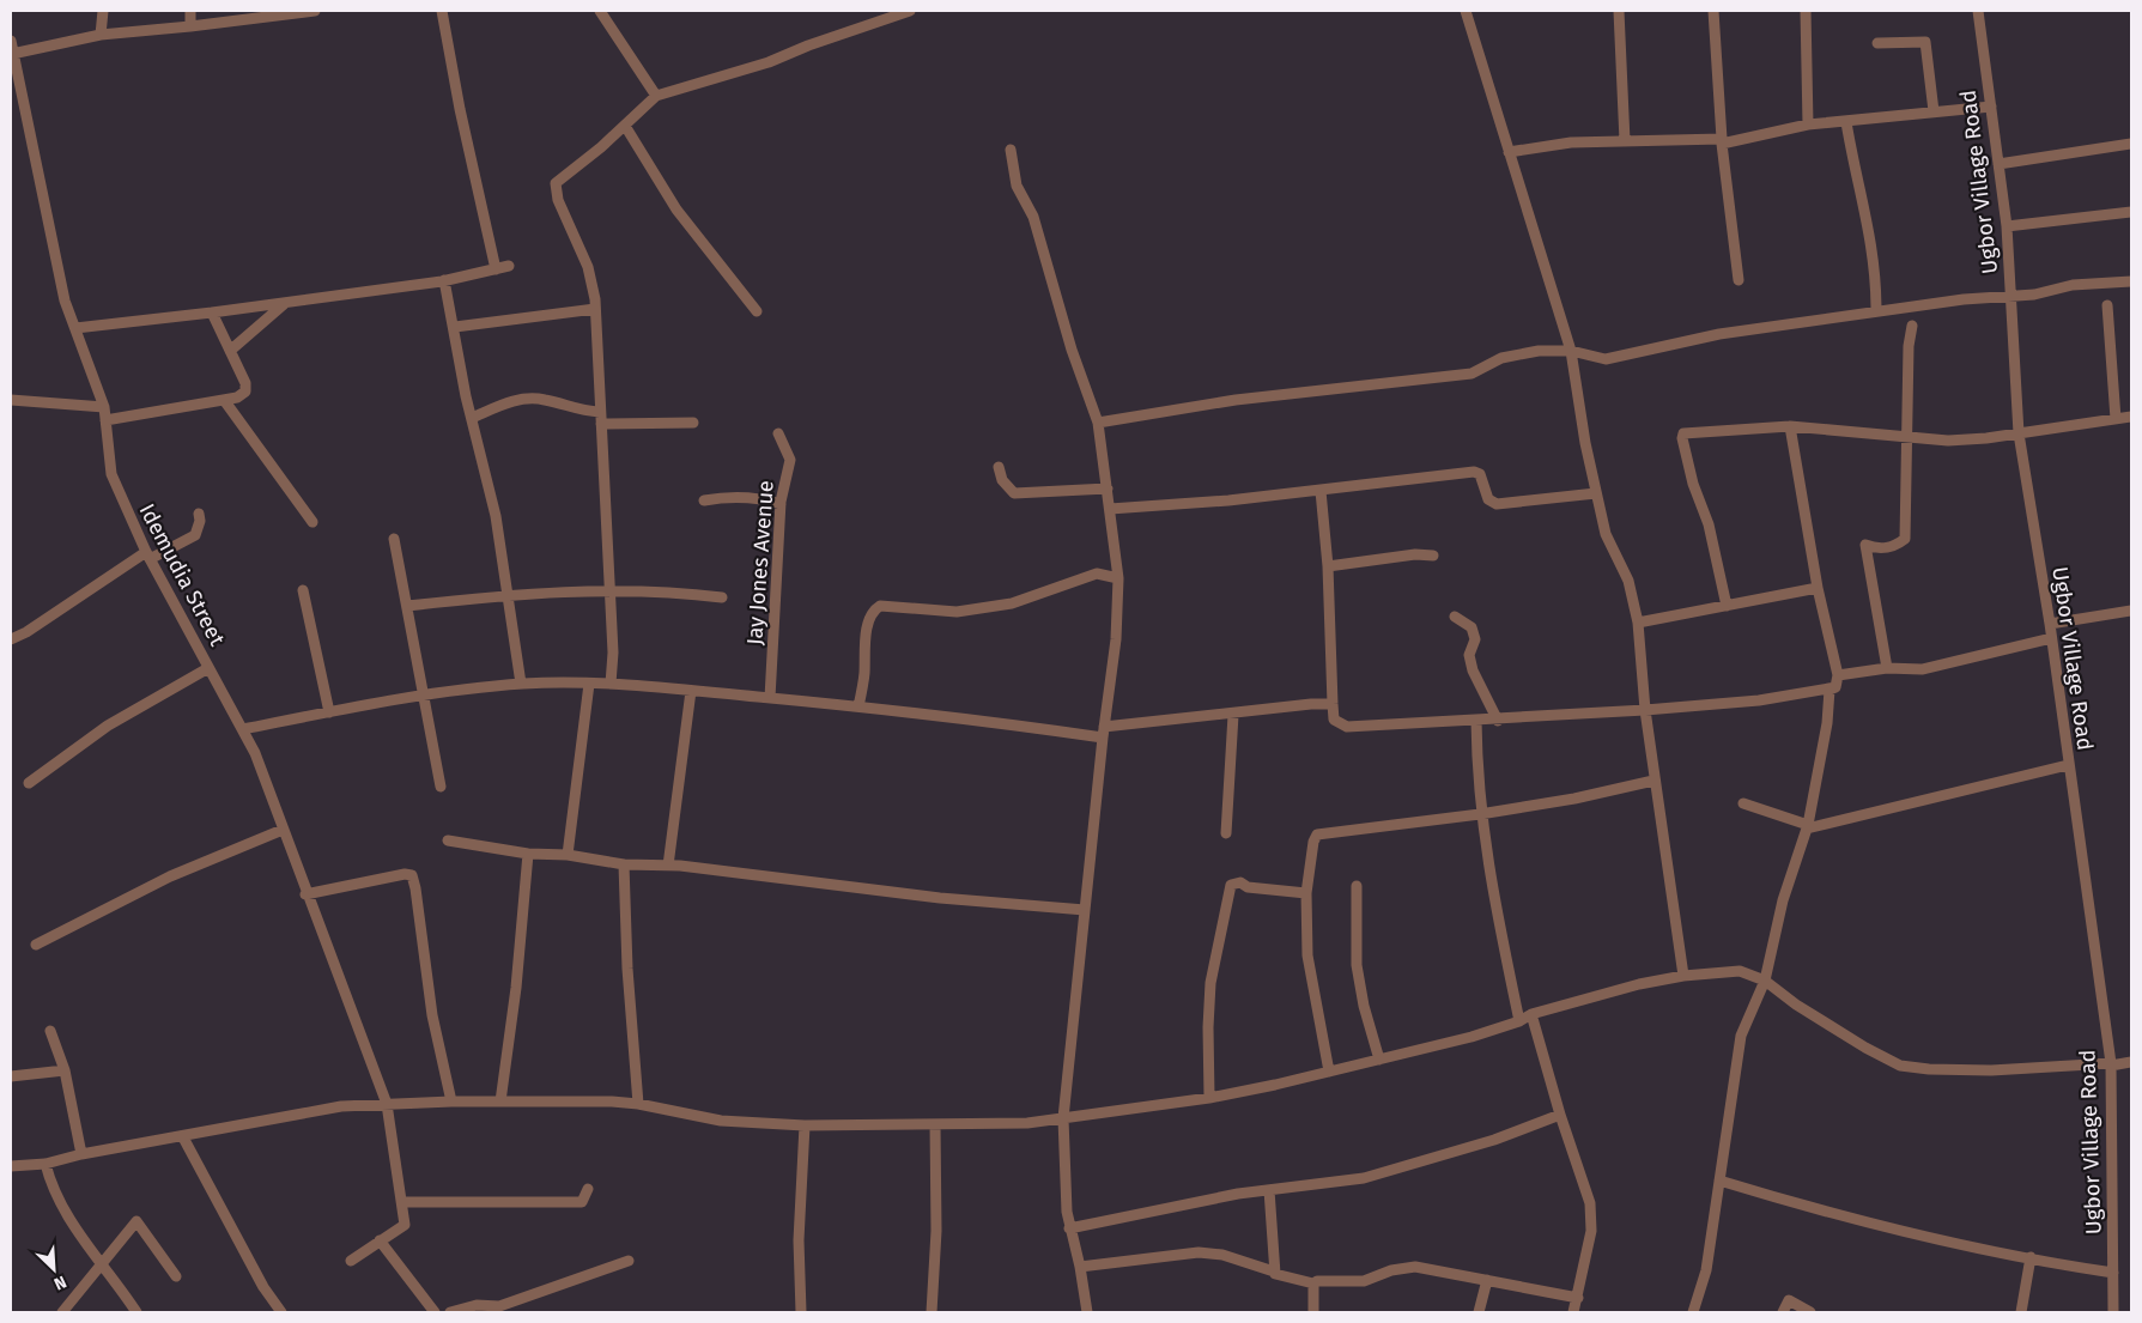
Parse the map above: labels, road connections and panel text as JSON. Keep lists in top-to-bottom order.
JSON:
{
  "streets": {
    "street": ["Ugbor Village Road", "Jay Jones Avenue", "Idemudia Street"]
  },
  "north": "bottom right"
}
